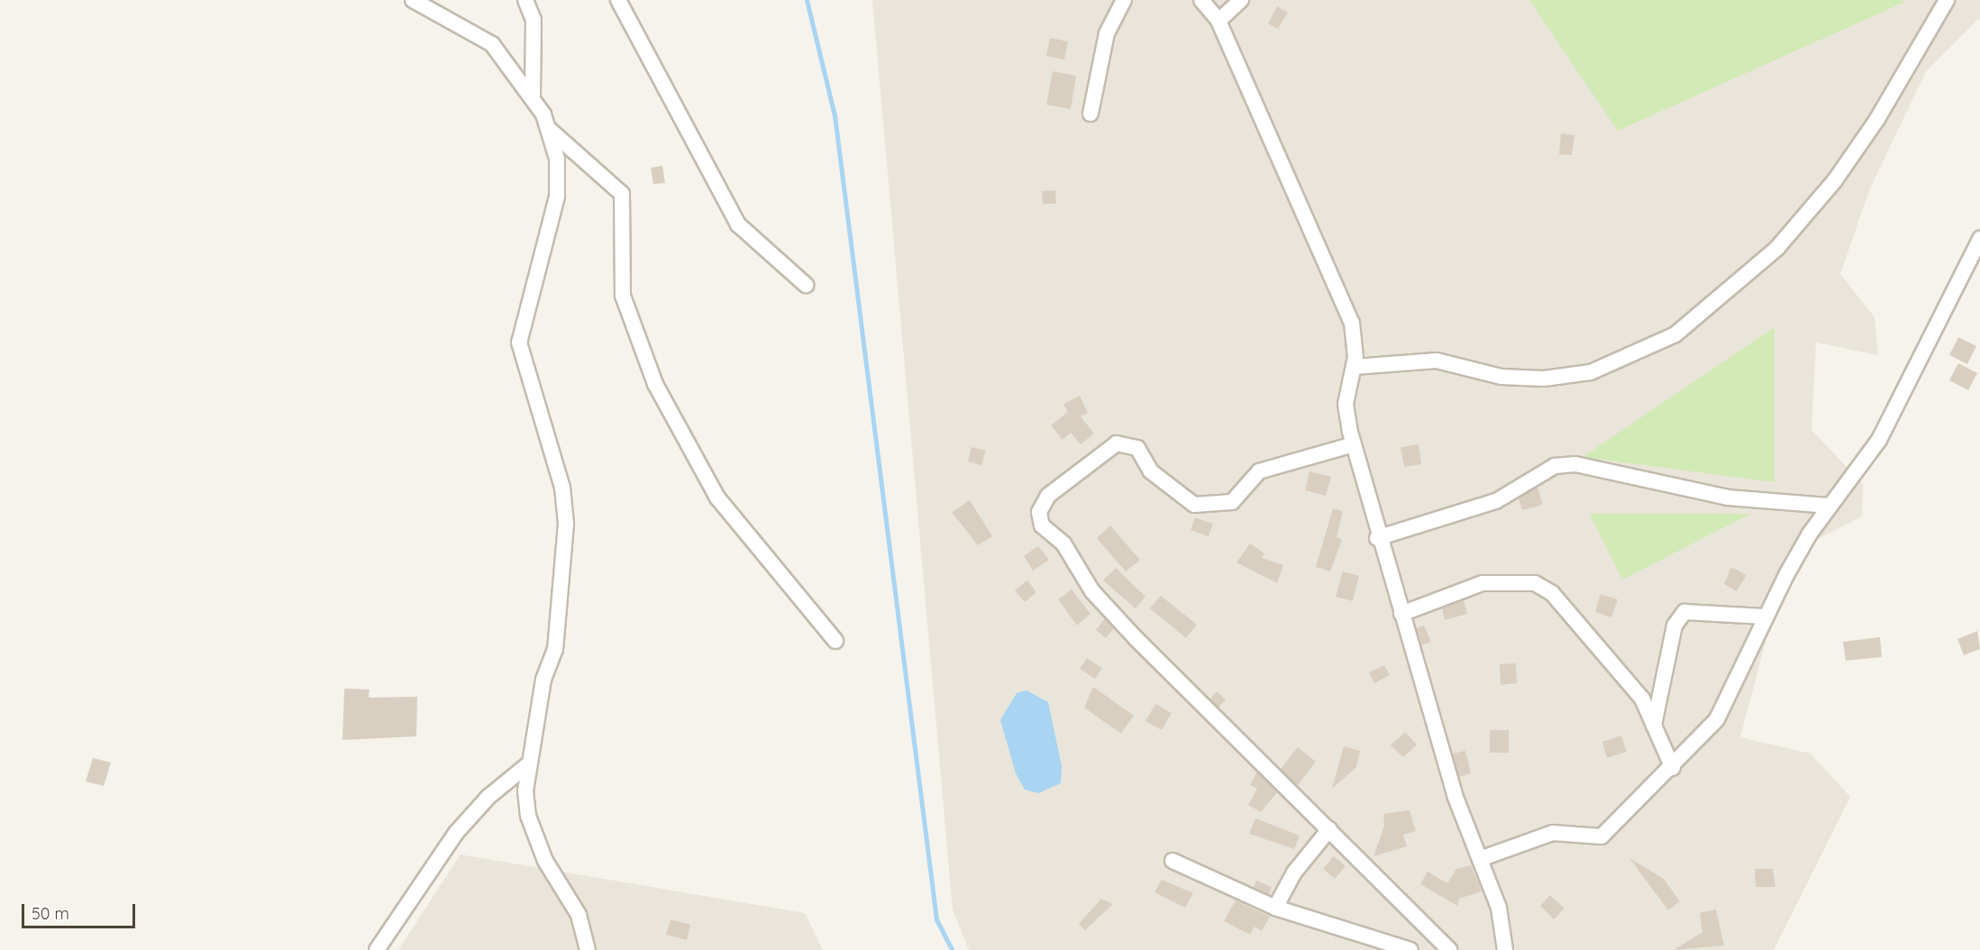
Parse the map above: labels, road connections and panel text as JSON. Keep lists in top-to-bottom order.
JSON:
{
  "scale_bar": "50 m"
}
